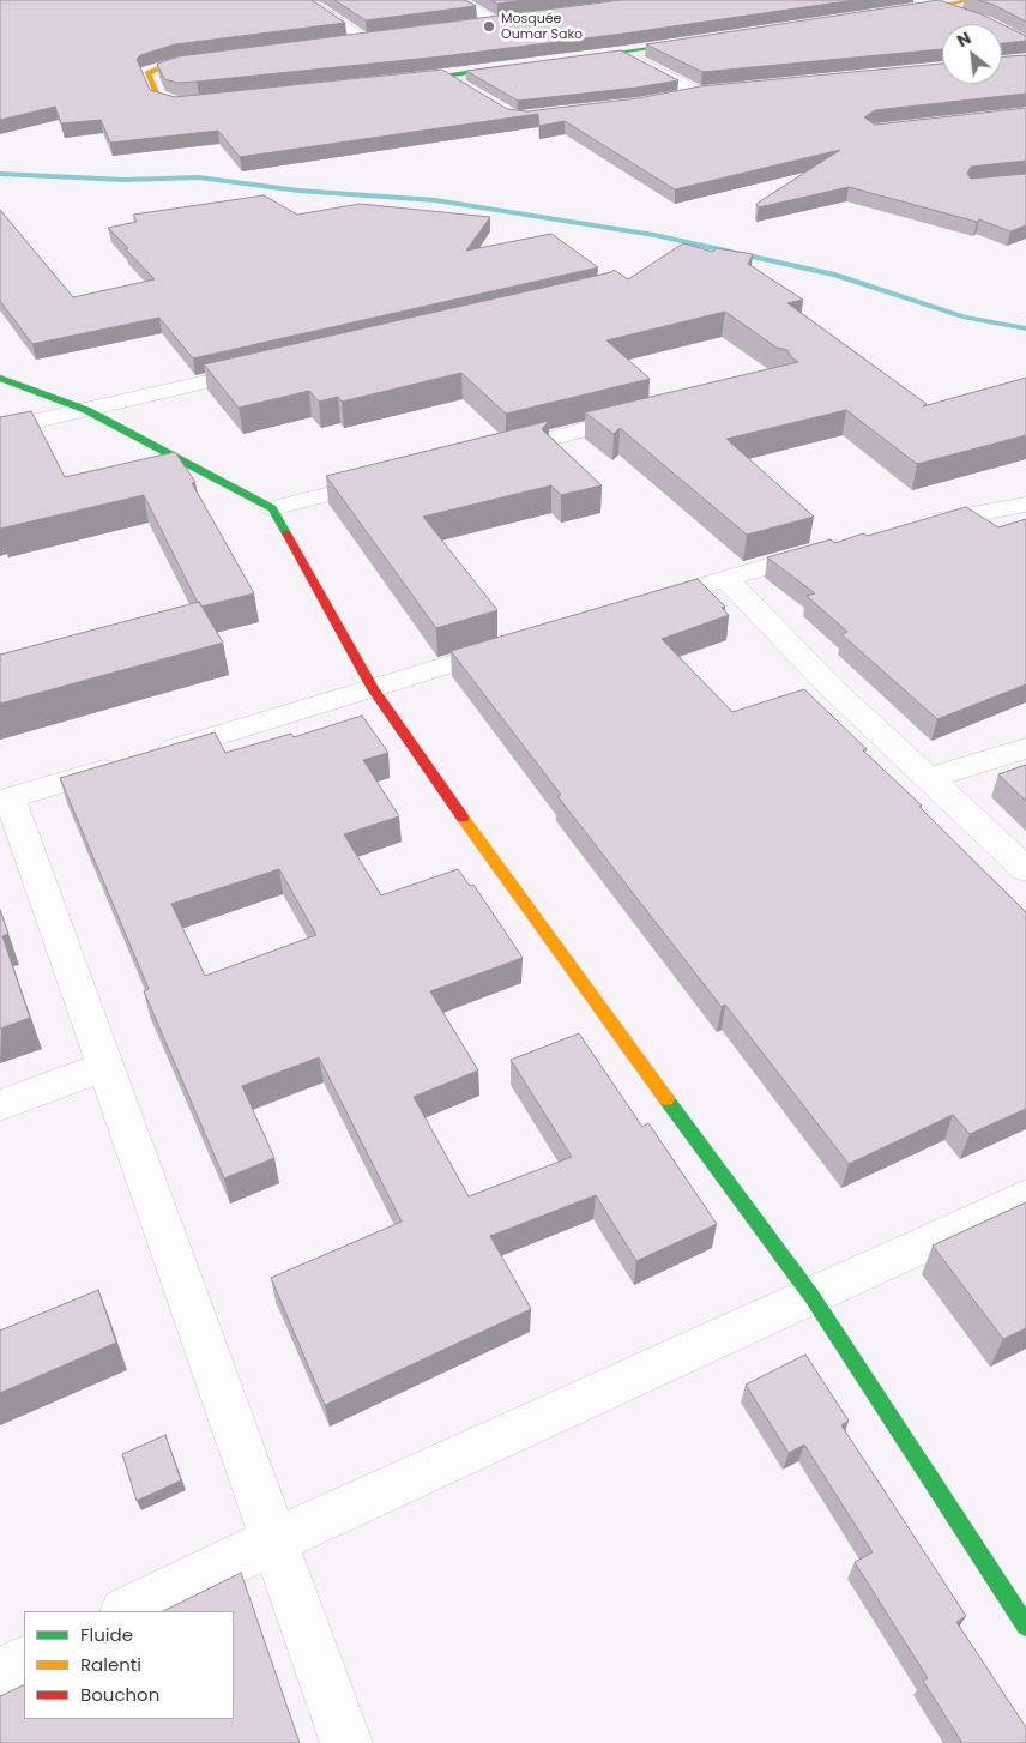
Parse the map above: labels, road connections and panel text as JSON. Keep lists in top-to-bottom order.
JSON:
{
  "places": ["Mosquée Oumar Sako"],
  "legend": ["Fluide", "Ralenti", "Bouchon"],
  "north": "top left"
}
